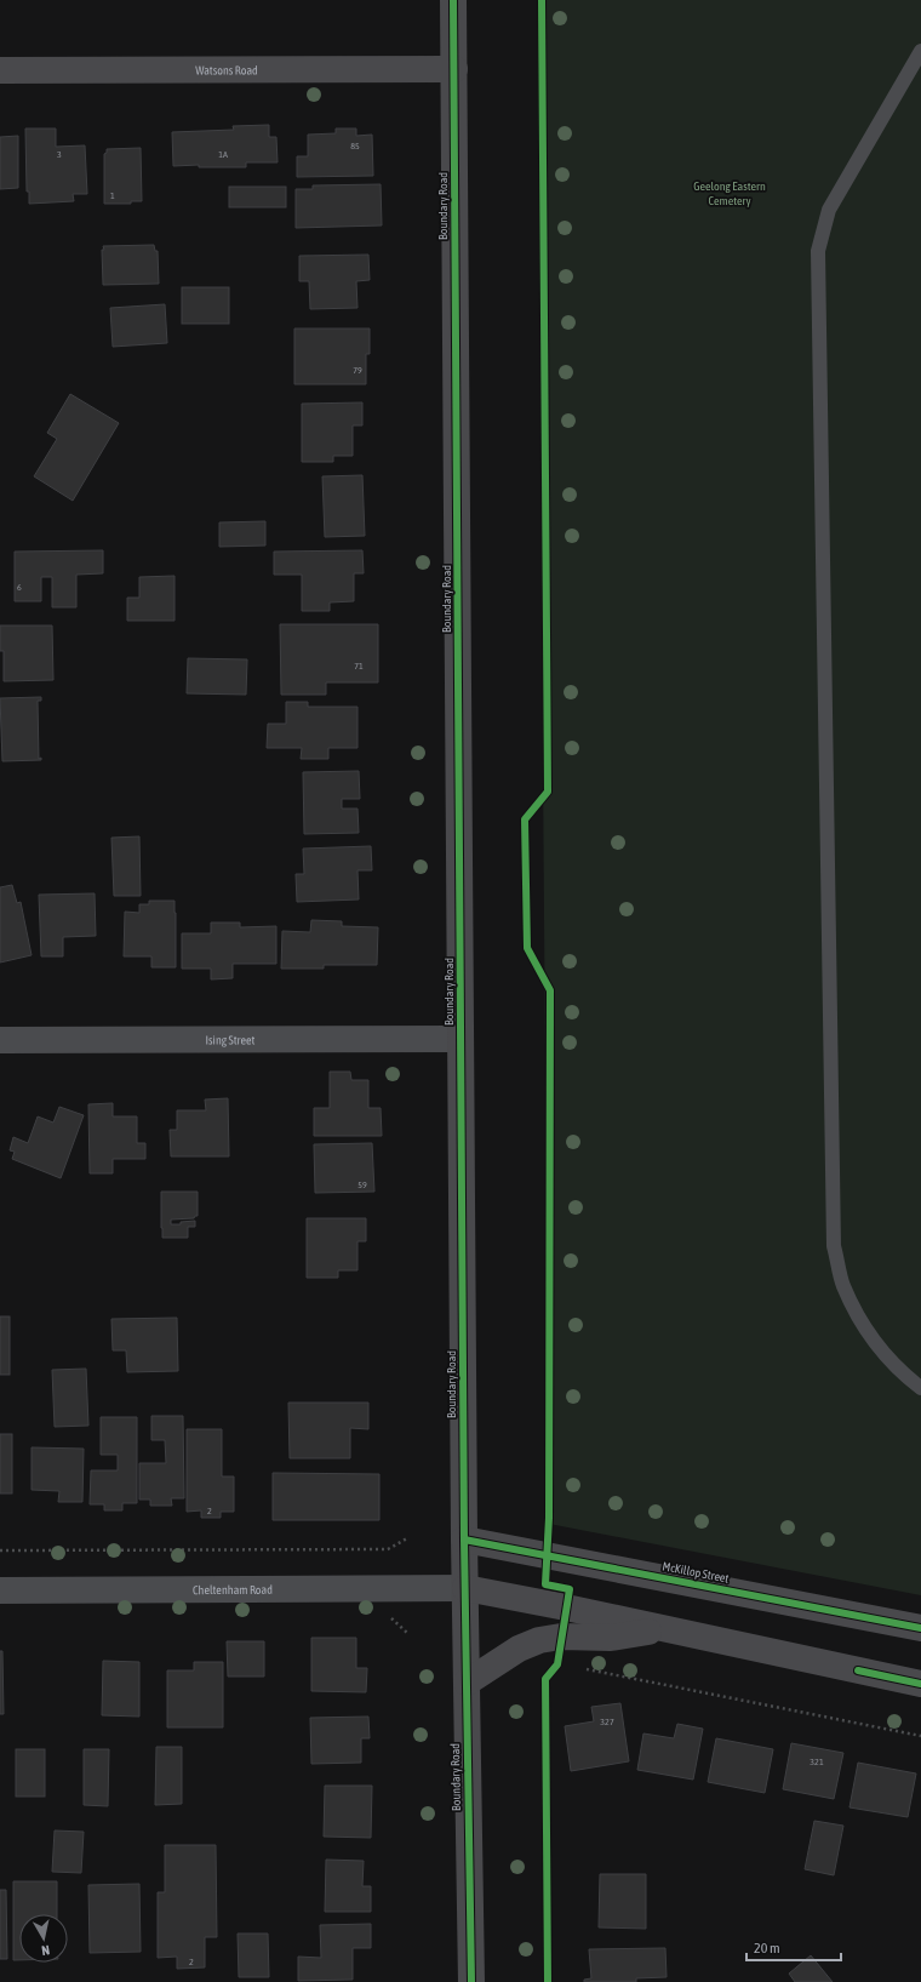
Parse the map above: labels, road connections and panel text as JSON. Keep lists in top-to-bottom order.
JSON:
{
  "streets": {
    "main road": ["Watsons Road", "Boundary Road", "McKillop Street"],
    "street": ["Ising Street", "Cheltenham Road"]
  },
  "crossings": [
    ["Watsons Road", "Boundary Road"],
    ["Boundary Road", "Ising Street"],
    ["Boundary Road", "McKillop Street"],
    ["Boundary Road", "Cheltenham Road"]
  ],
  "parks": ["Geelong Eastern Cemetery"],
  "house_numbers": [
    "85",
    "3",
    "1A",
    "1",
    "79",
    "6",
    "71",
    "59",
    "2",
    "327",
    "321",
    "2"
  ],
  "scale_bar": "20 m",
  "north": "bottom"
}
